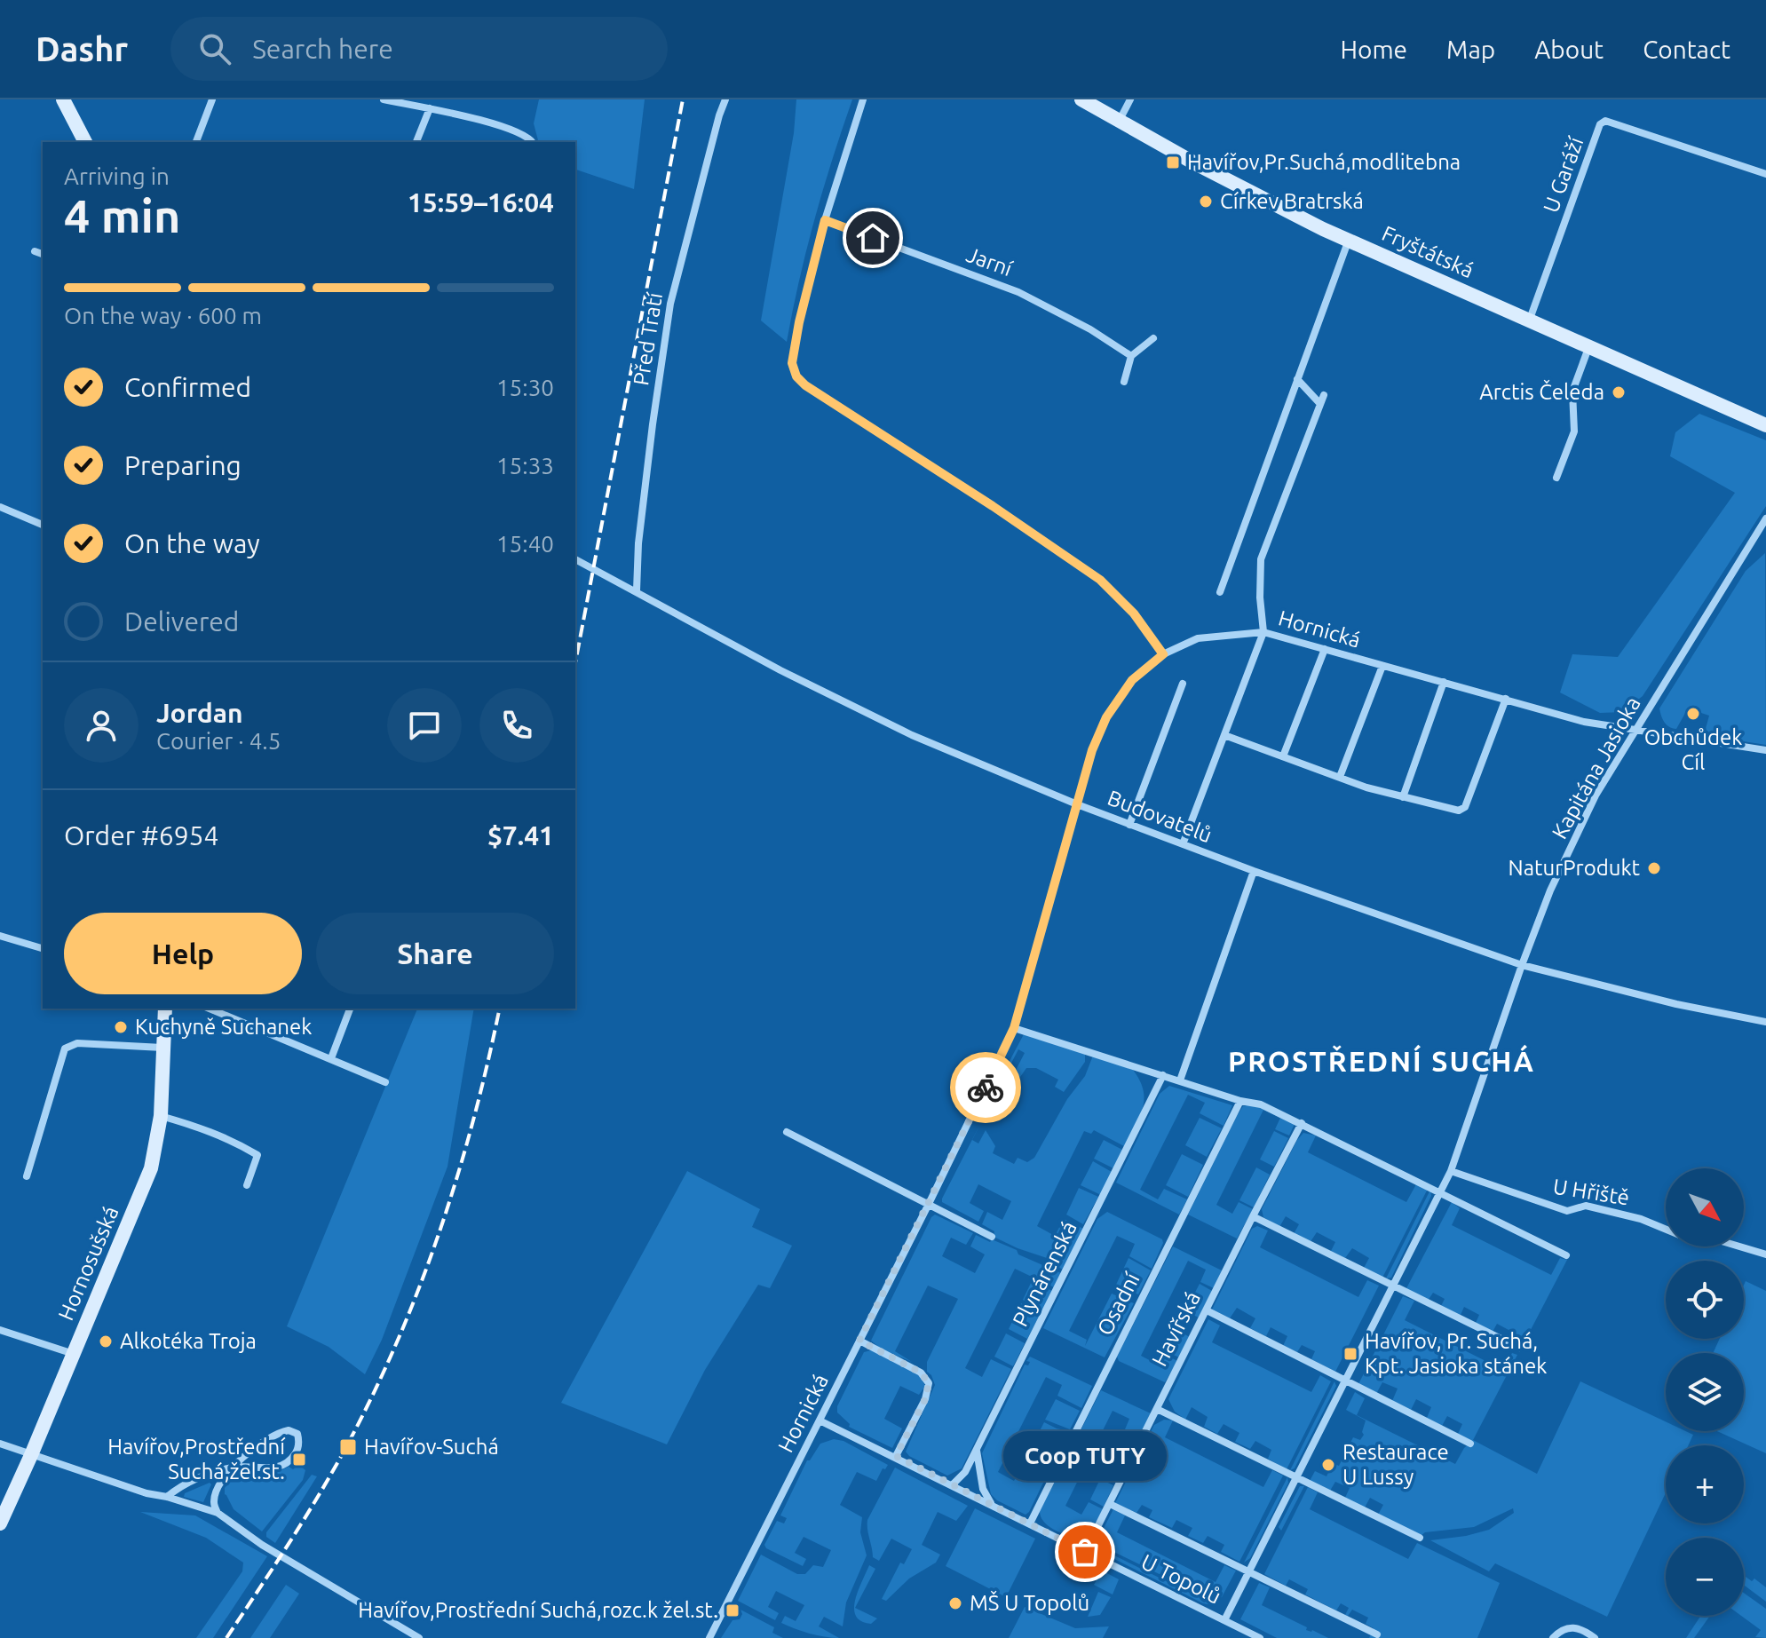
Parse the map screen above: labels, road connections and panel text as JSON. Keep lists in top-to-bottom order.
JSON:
{
  "streets": {
    "street": [
      "U Garáží",
      "Fryštátská",
      "Jarní",
      "Před Tratí",
      "Hornická",
      "Kapitána Jasioka",
      "Budovatelů",
      "U Hřiště",
      "Hornosušská",
      "Plynárenská",
      "Osadní",
      "Havířská",
      "U Topolů"
    ]
  },
  "crossings": [
    ["U Garáží", "Fryštátská"],
    ["Před Tratí", "Budovatelů"],
    ["Hornická", "Kapitána Jasioka"],
    ["Hornická", "Budovatelů"],
    ["Hornická", "U Topolů"],
    ["Kapitána Jasioka", "Budovatelů"],
    ["Kapitána Jasioka", "U Hřiště"],
    ["Kapitána Jasioka", "U Topolů"],
    ["Plynárenská", "U Topolů"],
    ["Osadní", "U Topolů"],
    ["Havířská", "U Topolů"]
  ],
  "districts": ["PROSTŘEDNÍ SUCHÁ"],
  "places": {
    "transit": [
      "Havířov,Pr.Suchá,modlitebna",
      "Havířov, Pr. Suchá, Kpt. Jasioka stánek",
      "Havířov-Suchá",
      "Havířov,Prostřední Suchá,žel.st.",
      "Havířov,Prostřední Suchá,rozc.k žel.st."
    ],
    "other": [
      "Církev Bratrská",
      "Arctis Čeleda",
      "Obchůdek Cíl",
      "NaturProdukt",
      "Kuchyně Suchanek",
      "Alkotéka Troja",
      "Restaurace U Lussy",
      "Coop TUTY",
      "MŠ U Topolů"
    ]
  },
  "north": "bottom right",
  "page": {
    "header": "Dashr",
    "search": "Search here",
    "nav": [
      "Home",
      "Map",
      "About",
      "Contact"
    ],
    "heading": ["4 min", "Arriving in", "15:59–16:04"],
    "panel": [
      "Jordan",
      "Courier · 4.5",
      "Order #6954",
      "$7.41"
    ],
    "bar": "On the way · 600 m",
    "list": [
      ["Confirmed", "15:30"],
      ["Preparing", "15:33"],
      ["On the way", "15:40"],
      "Delivered"
    ],
    "buttons": ["Help", "Share"],
    "map_buttons": ["+", "−"],
    "bubble": "Coop TUTY"
  }
}
